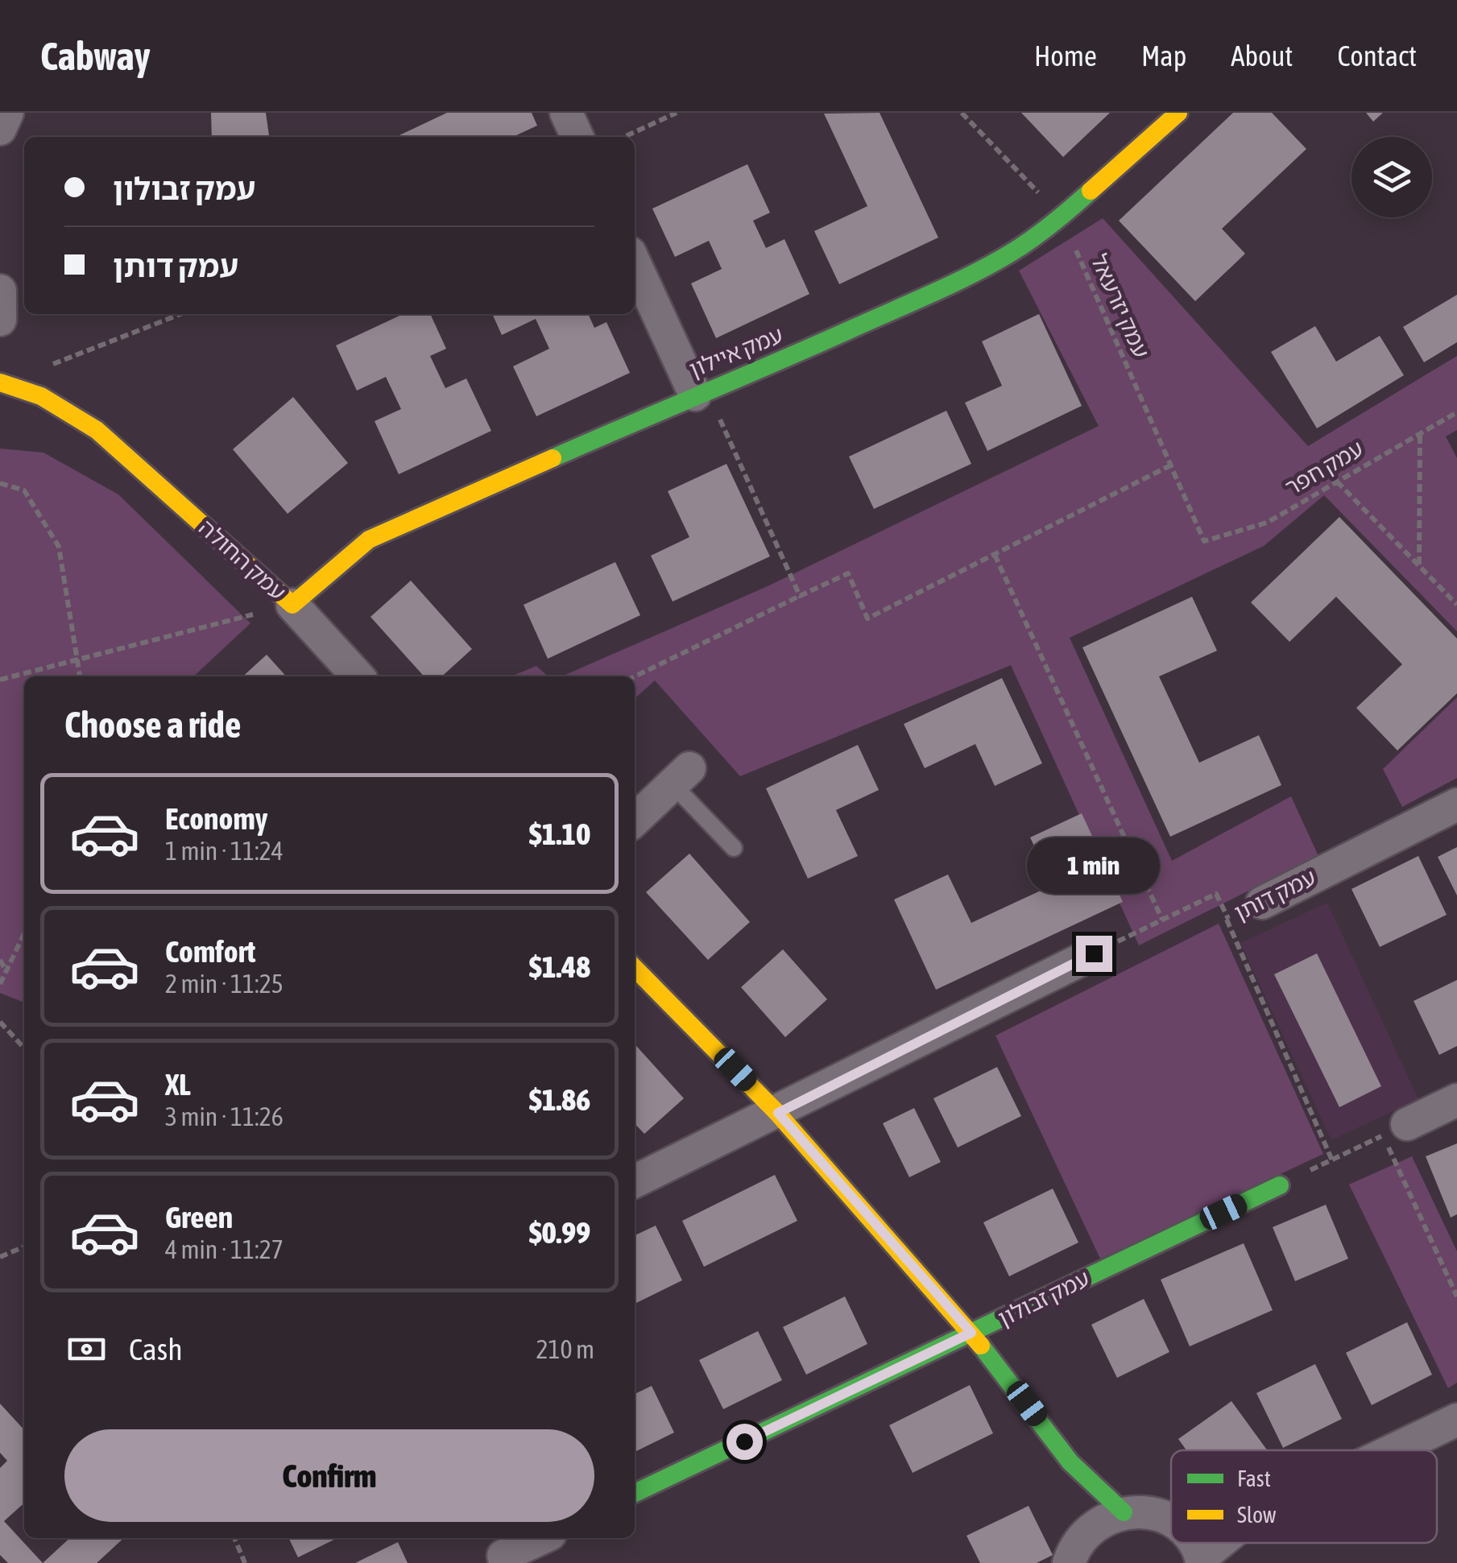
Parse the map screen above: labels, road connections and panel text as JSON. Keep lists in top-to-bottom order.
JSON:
{
  "streets": {
    "street": [
      "עמק איילון",
      "עמק החולה",
      "עמק דותן",
      "עמק זבולון"
    ],
    "path": ["עמק יזרעאל", "עמק חפר"]
  },
  "crossings": [
    ["עמק יזרעאל", "עמק איילון"],
    ["עמק יזרעאל", "עמק חפר"],
    ["עמק איילון", "עמק החולה"]
  ],
  "legend": ["Fast", "Slow"],
  "page": {
    "header": "Cabway",
    "nav": [
      "Home",
      "Map",
      "About",
      "Contact"
    ],
    "banner": ["עמק זבולון", "עמק דותן"],
    "heading": "Choose a ride",
    "list": [
      {
        "name": "Economy",
        "note": "1 min · 11:24",
        "value": "$1.10"
      },
      {
        "name": "Comfort",
        "note": "2 min · 11:25",
        "value": "$1.48"
      },
      {
        "name": "XL",
        "note": "3 min · 11:26",
        "value": "$1.86"
      },
      {
        "name": "Green",
        "note": "4 min · 11:27",
        "value": "$0.99"
      }
    ],
    "bubble": "1 min",
    "pay": ["Cash", "210 m"],
    "buttons": "Confirm"
  }
}
